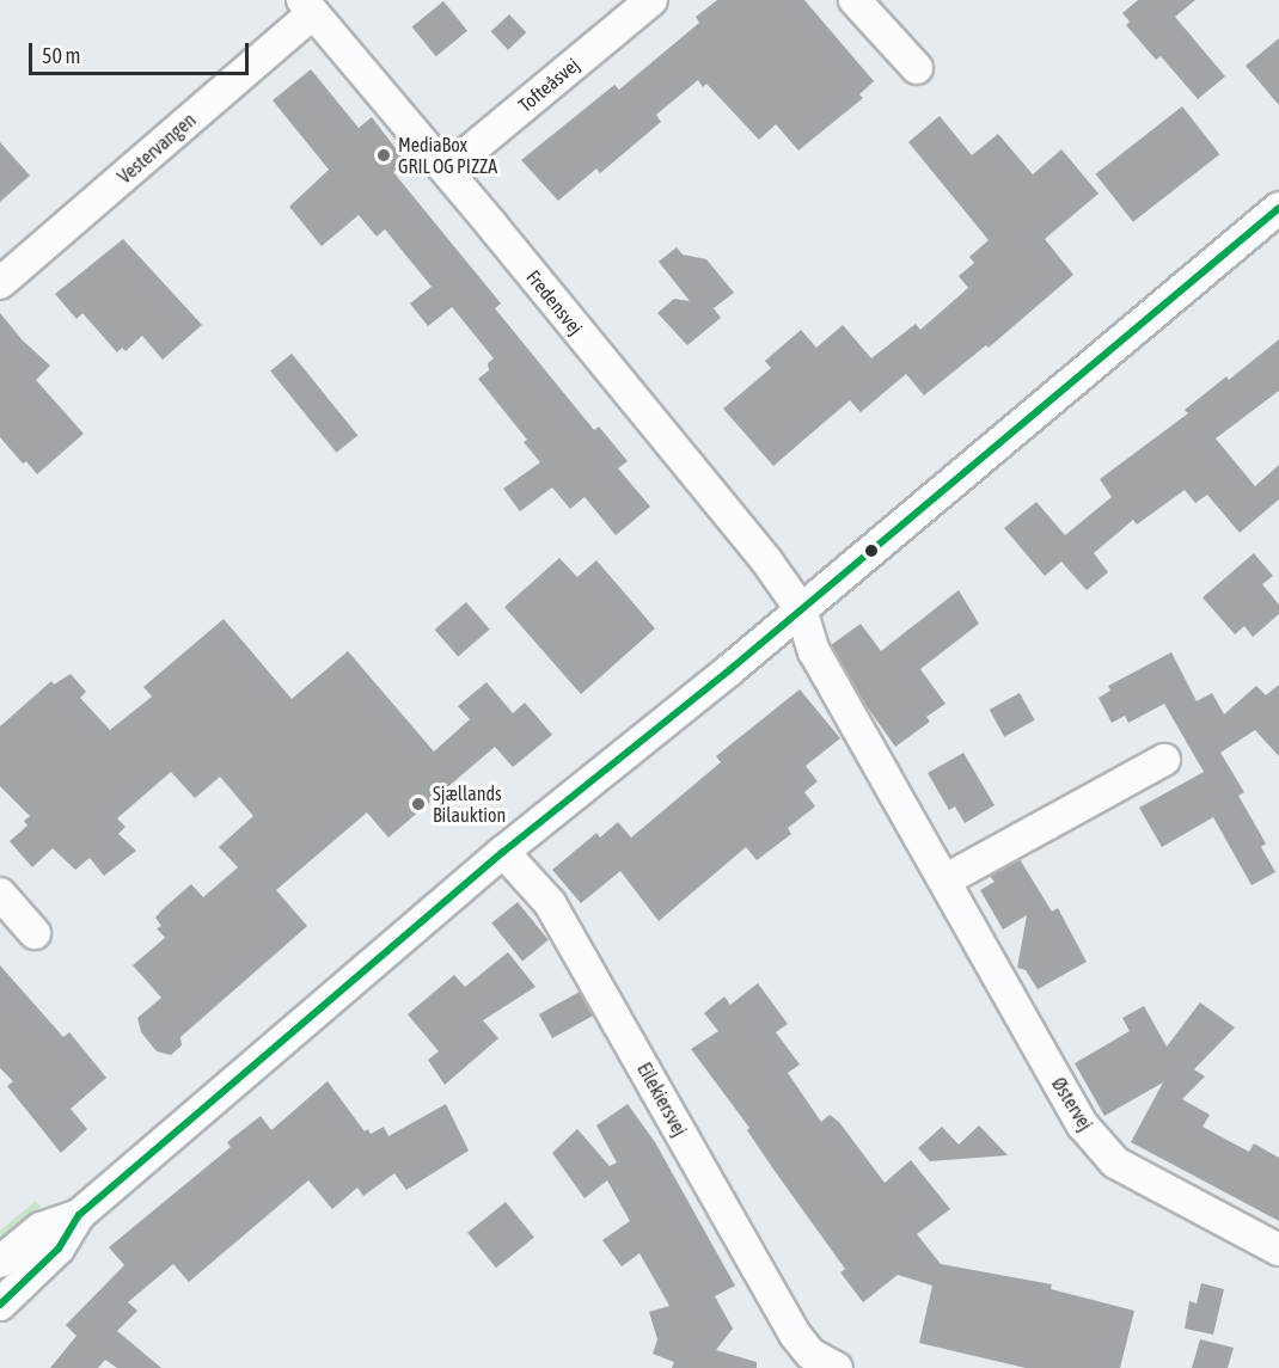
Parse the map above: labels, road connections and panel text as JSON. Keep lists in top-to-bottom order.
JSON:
{
  "streets": {
    "street": [
      "Tofteåsvej",
      "Vestervangen",
      "Fredensvej",
      "Eilekiersvej",
      "Østervej"
    ]
  },
  "crossings": [
    ["Tofteåsvej", "Fredensvej"],
    ["Vestervangen", "Fredensvej"],
    ["Fredensvej", "Østervej"]
  ],
  "places": ["MediaBox GRIL OG PIZZA", "Sjællands Bilauktion"],
  "scale_bar": "50 m"
}
